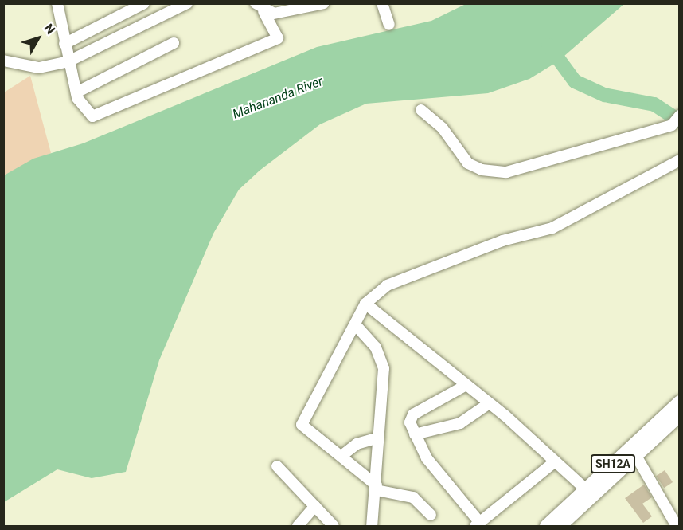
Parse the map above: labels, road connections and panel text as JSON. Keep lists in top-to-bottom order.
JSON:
{
  "streets": {
    "main road": ["SH12A"]
  },
  "water": ["Mahananda River"],
  "north": "top right"
}
